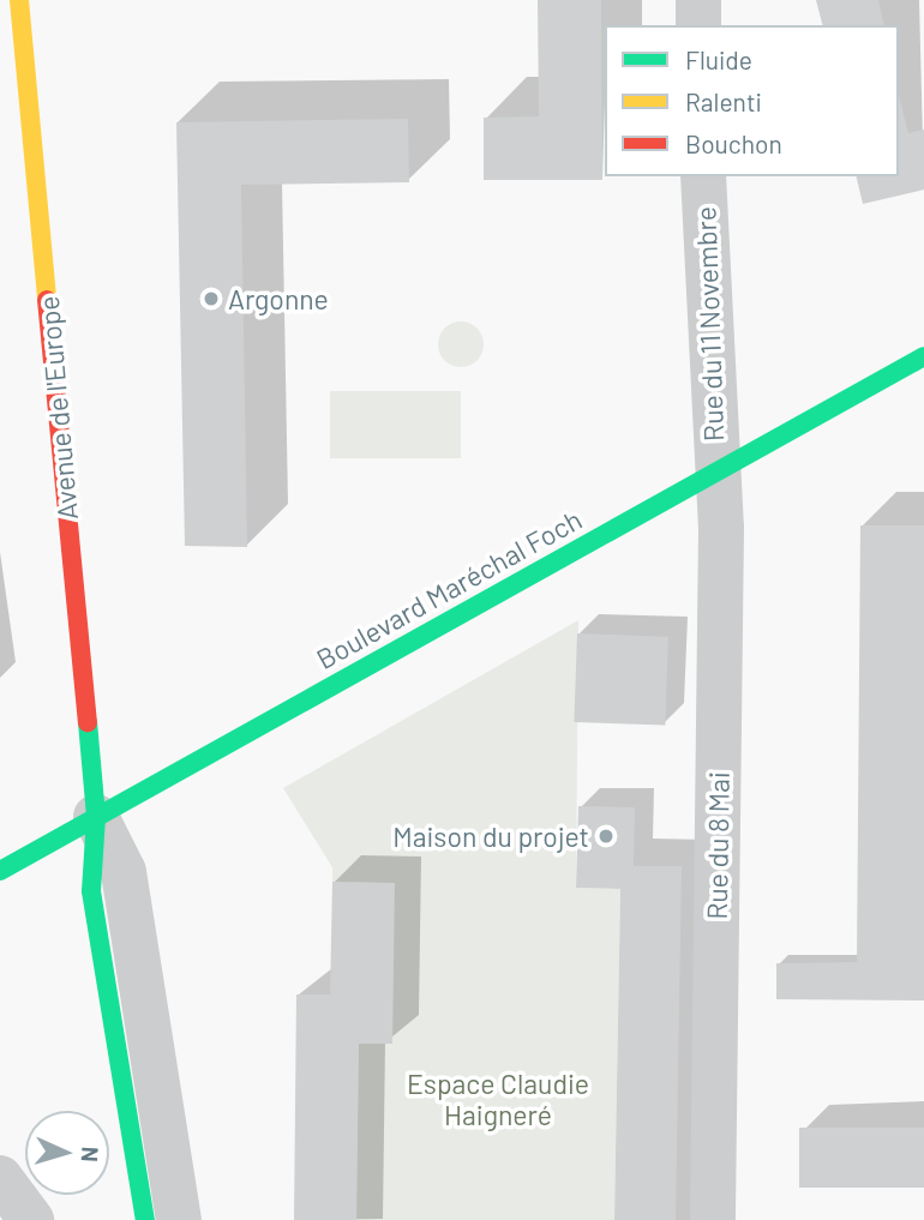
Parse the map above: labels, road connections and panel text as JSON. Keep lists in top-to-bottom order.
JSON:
{
  "streets": {
    "street": [
      "Rue du 11 Novembre",
      "Avenue de l'Europe",
      "Boulevard Maréchal Foch",
      "Rue du 8 Mai"
    ]
  },
  "crossings": [
    ["Rue du 11 Novembre", "Boulevard Maréchal Foch"],
    ["Rue du 11 Novembre", "Rue du 8 Mai"],
    ["Avenue de l'Europe", "Boulevard Maréchal Foch"],
    ["Boulevard Maréchal Foch", "Rue du 8 Mai"]
  ],
  "parks": ["Espace Claudie Haigneré"],
  "places": ["Argonne", "Maison du projet"],
  "legend": ["Fluide", "Ralenti", "Bouchon"],
  "north": "right"
}
